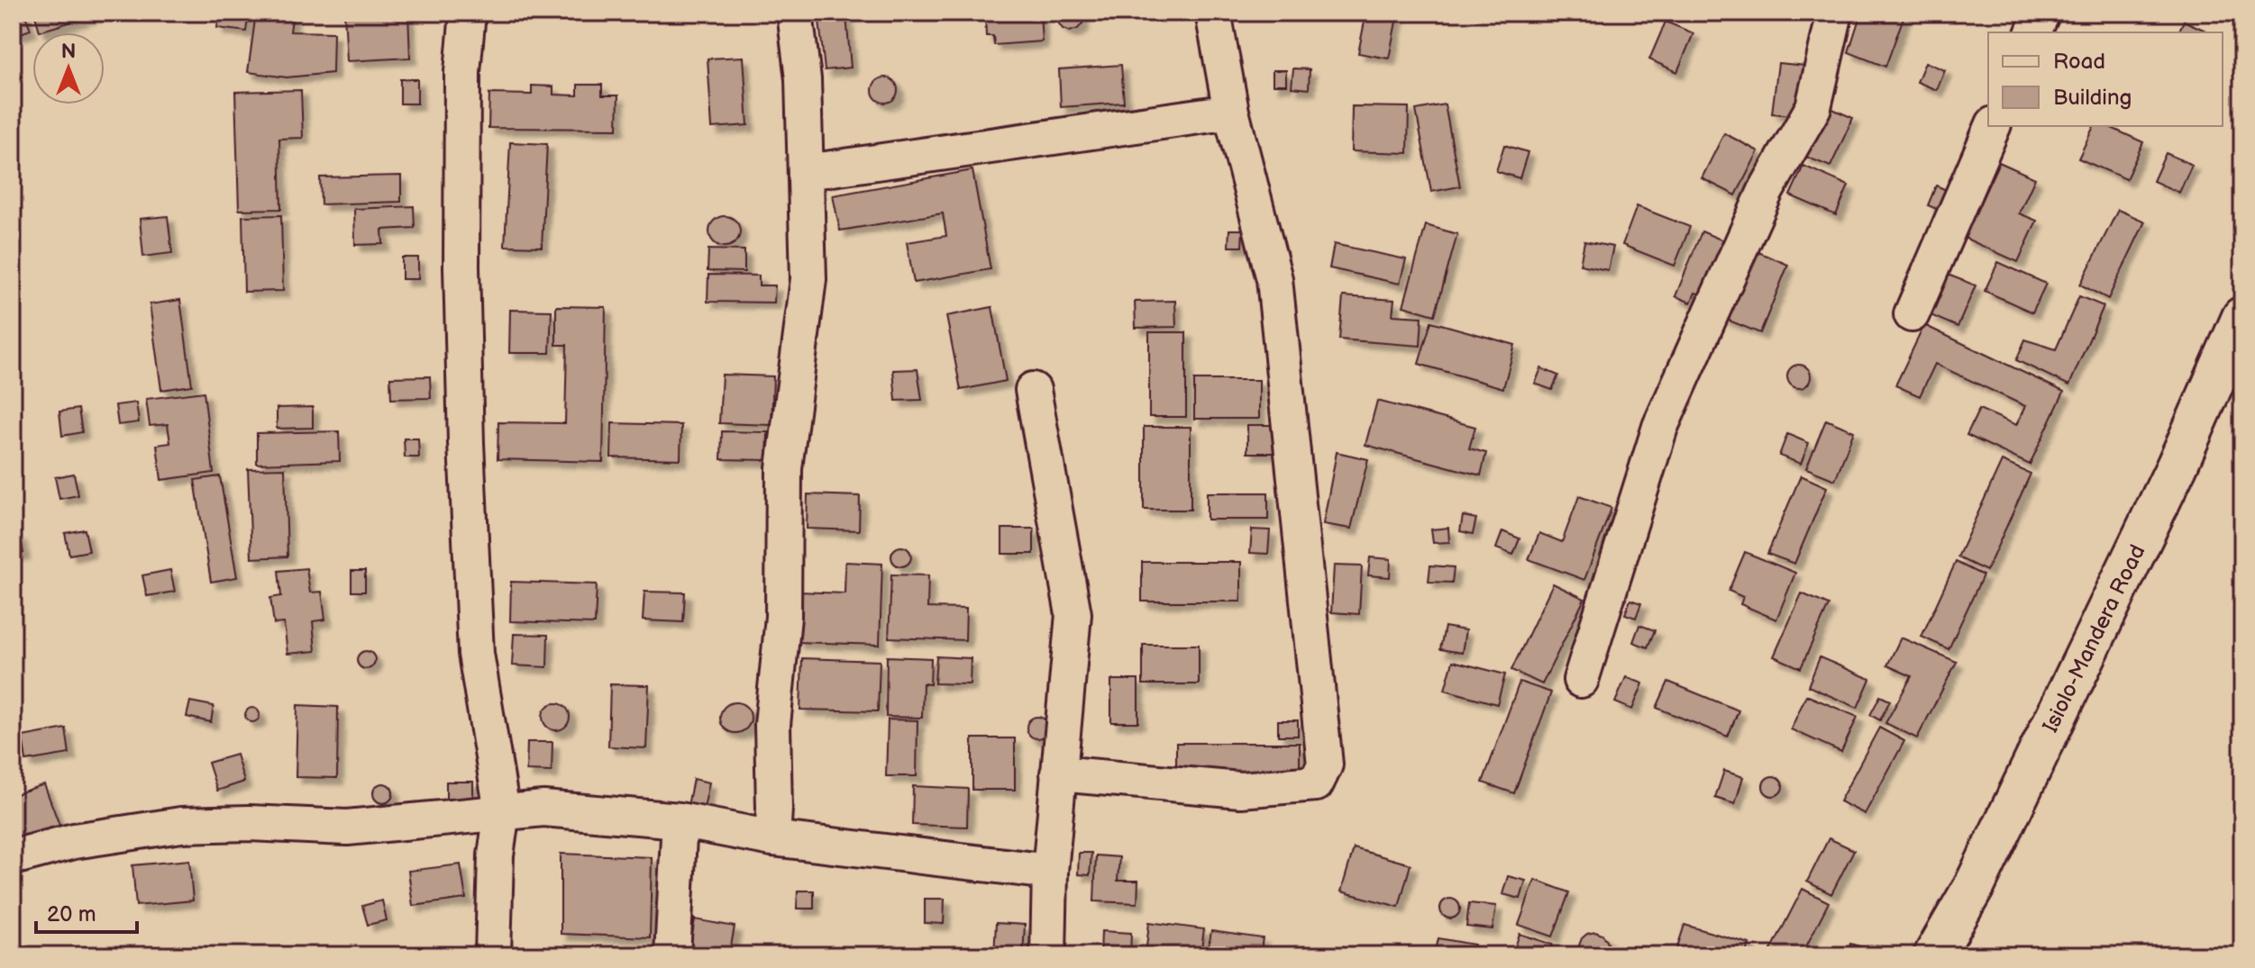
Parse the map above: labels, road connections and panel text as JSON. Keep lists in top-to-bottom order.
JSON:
{
  "streets": {
    "highway": ["Isiolo-Mandera Road"]
  },
  "legend": ["Road", "Building"],
  "scale_bar": "20 m",
  "north": "top"
}
